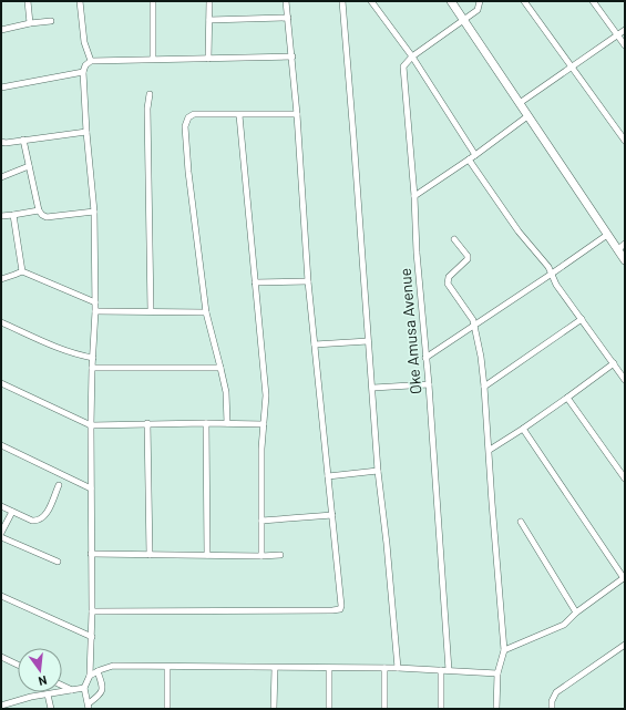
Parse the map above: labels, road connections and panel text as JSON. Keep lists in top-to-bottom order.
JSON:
{
  "streets": {
    "street": ["Oke Amusa Avenue"]
  },
  "north": "bottom"
}
